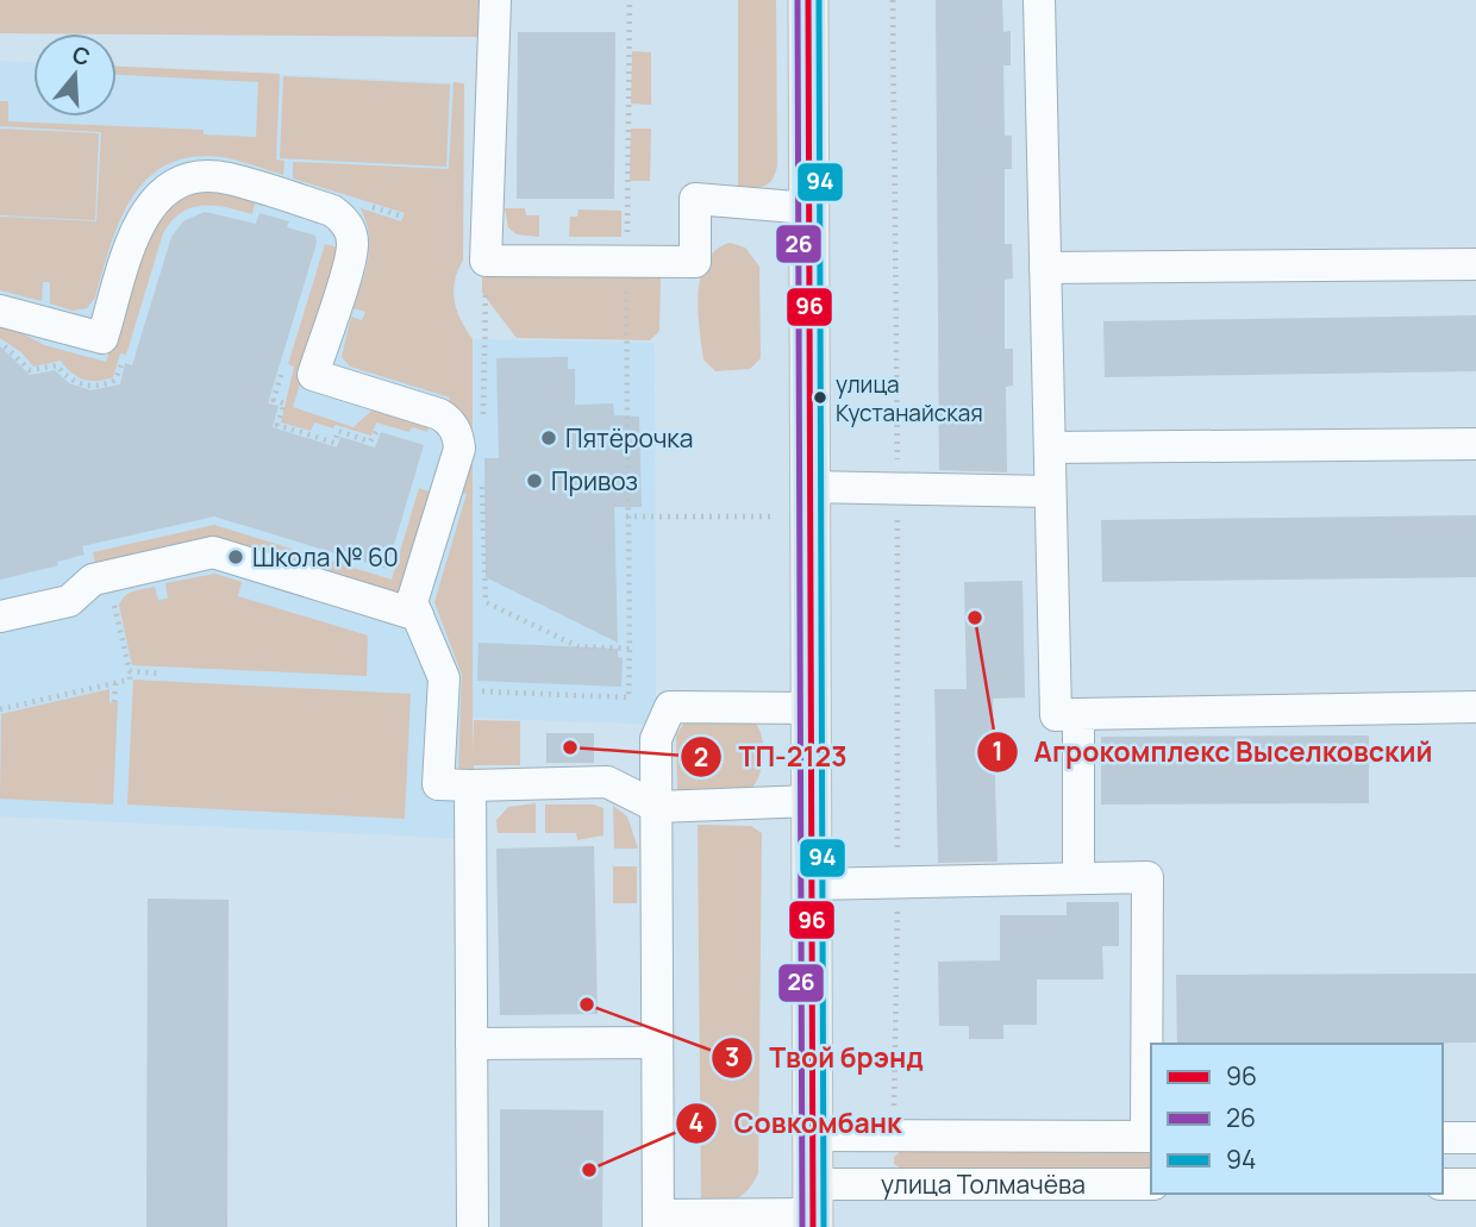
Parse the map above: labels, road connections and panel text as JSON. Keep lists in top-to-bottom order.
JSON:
{
  "streets": {
    "street": ["улица Толмачёва"]
  },
  "places": [
    "улица Кустанайская",
    "Пятёрочка",
    "Привоз",
    "Школа № 60",
    "Агрокомплекс Выселковский",
    "ТП-2123",
    "Твой брэнд",
    "Совкомбанк"
  ],
  "lines": ["transit line 96", "transit line 26", "transit line 94"],
  "legend": ["96", "26", "94"],
  "north": "top"
}
